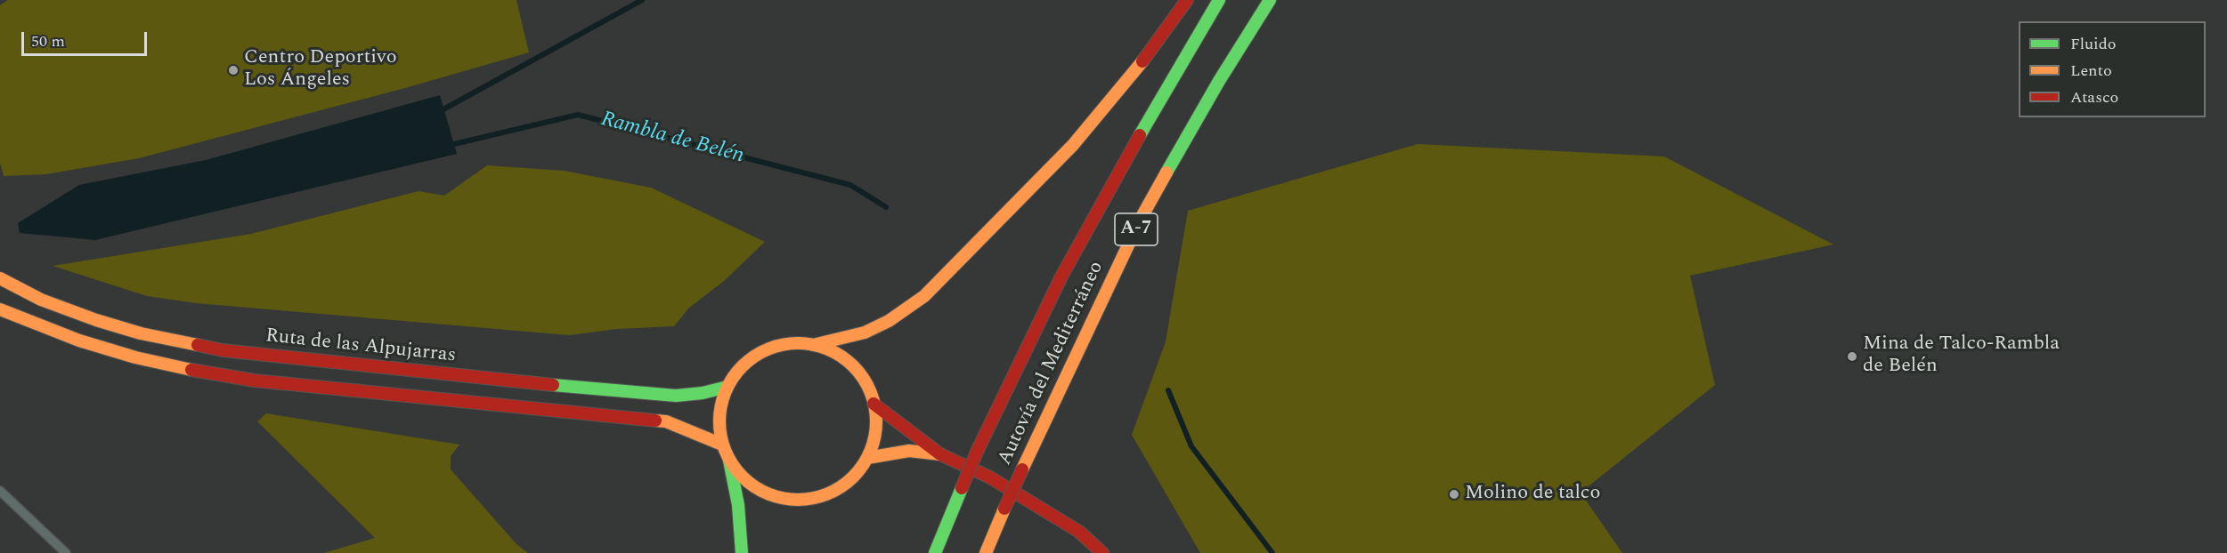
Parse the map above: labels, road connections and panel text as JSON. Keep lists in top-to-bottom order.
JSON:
{
  "streets": {
    "main road": ["A-7", "Ruta de las Alpujarras", "Autovía del Mediterráneo"]
  },
  "water": ["Rambla de Belén"],
  "places": ["Centro Deportivo Los Ángeles", "Mina de Talco-Rambla de Belén", "Molino de talco"],
  "legend": ["Fluido", "Lento", "Atasco"],
  "scale_bar": "50 m"
}
